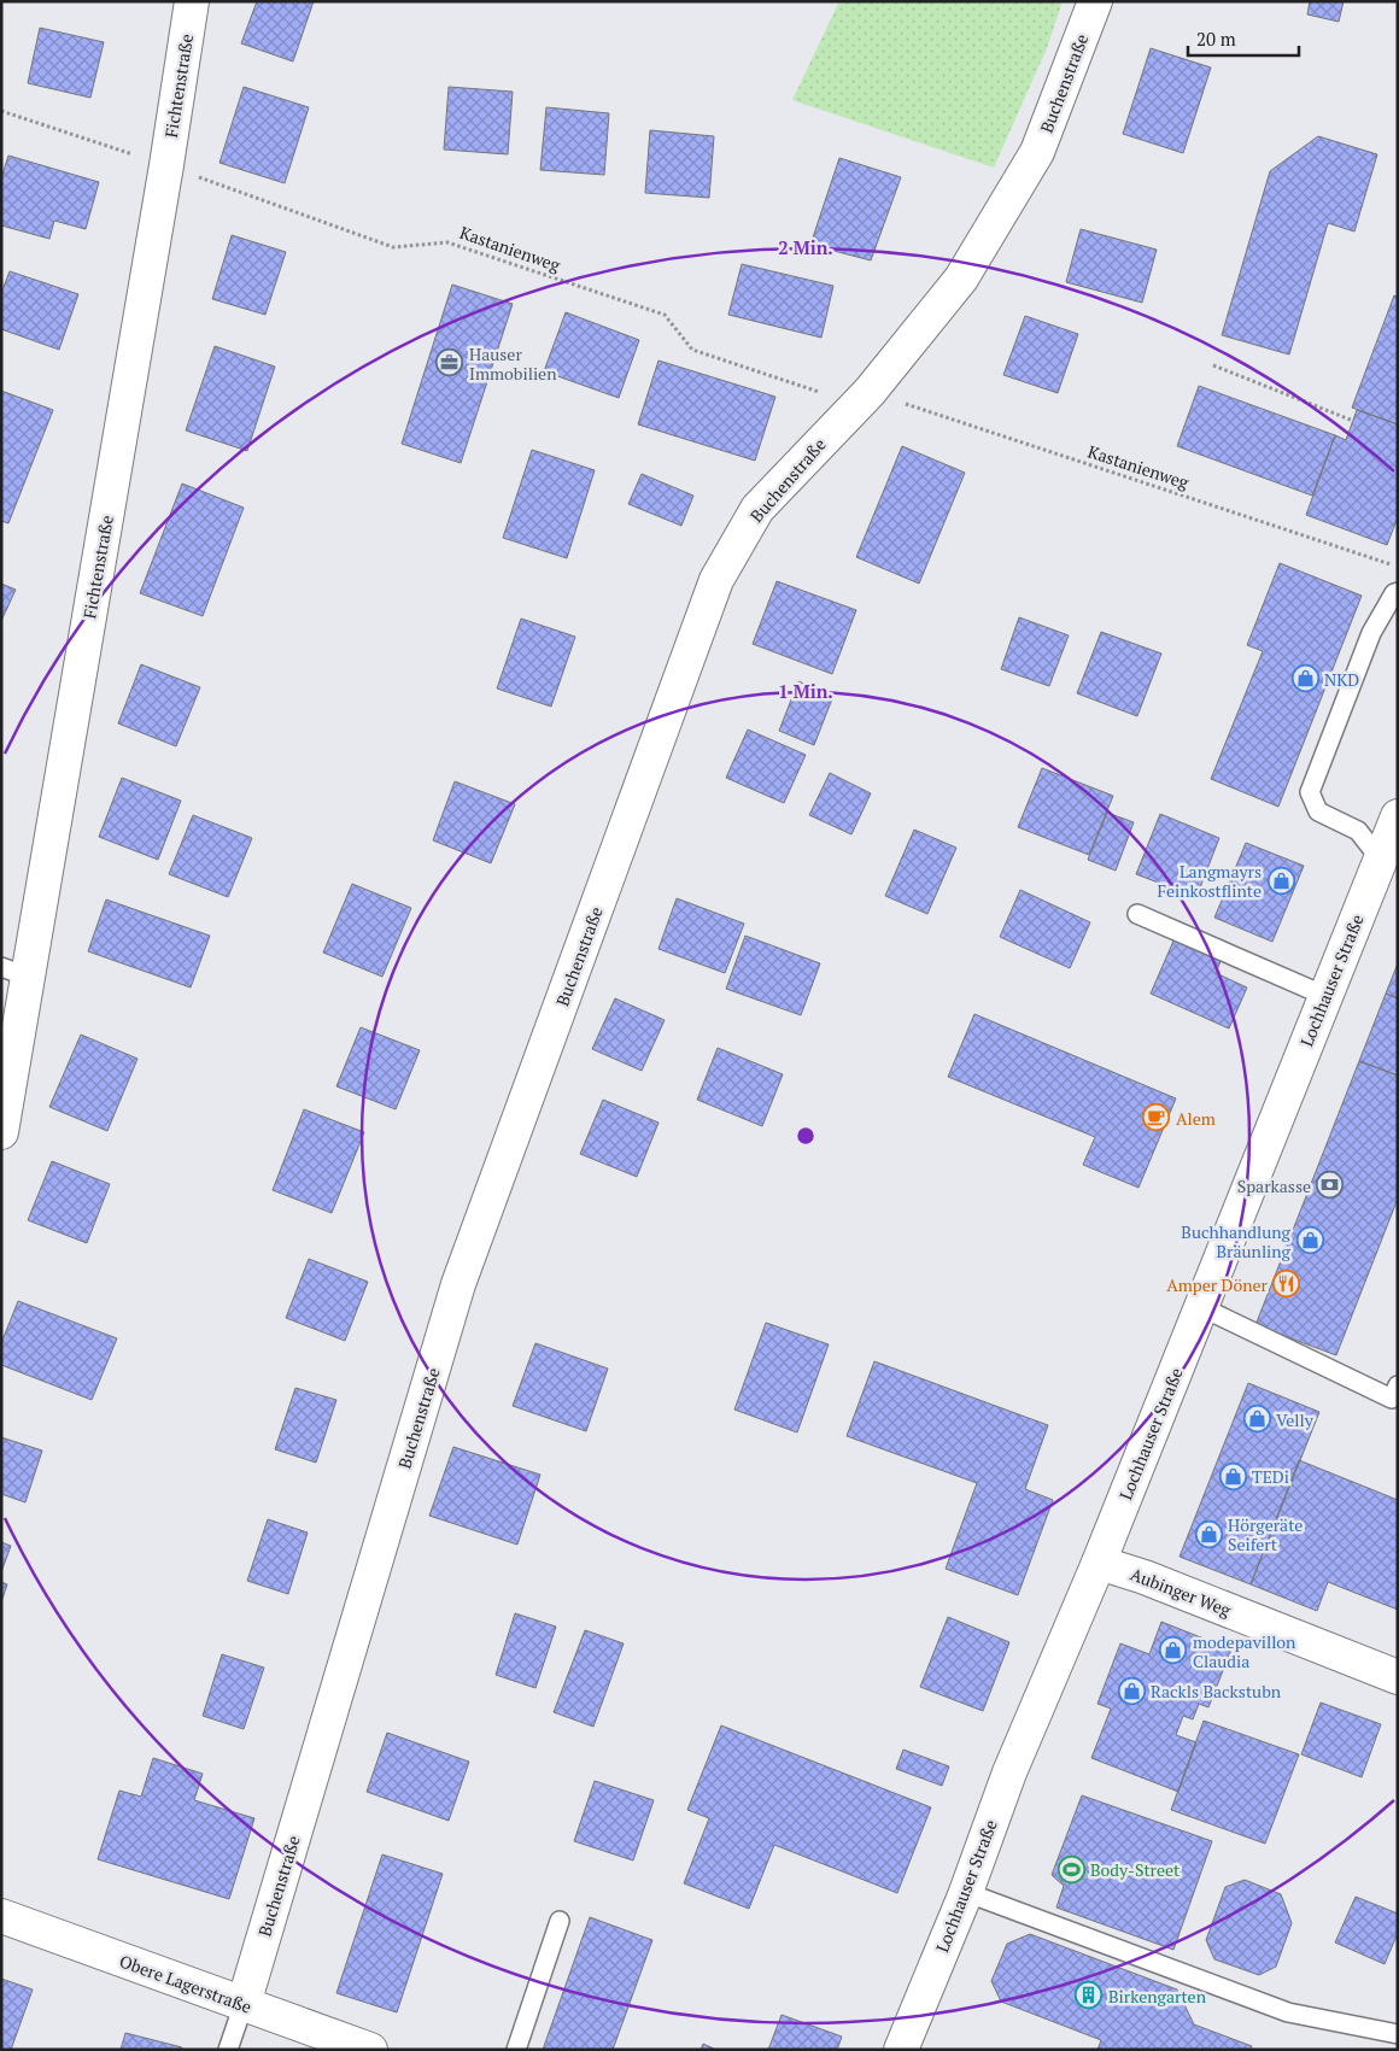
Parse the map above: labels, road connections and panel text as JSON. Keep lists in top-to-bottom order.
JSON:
{
  "streets": {
    "street": [
      "Buchenstraße",
      "Fichtenstraße",
      "Lochhauser Straße",
      "Aubinger Weg",
      "Obere Lagerstraße"
    ],
    "path": ["Kastanienweg"]
  },
  "crossings": [
    ["Buchenstraße", "Kastanienweg"],
    ["Buchenstraße", "Obere Lagerstraße"],
    ["Fichtenstraße", "Kastanienweg"],
    ["Lochhauser Straße", "Aubinger Weg"]
  ],
  "places": {
    "office": ["Hauser Immobilien"],
    "shop": [
      "NKD",
      "Langmayrs Feinkostflinte",
      "Buchhandlung Bräunling",
      "Velly",
      "TEDi",
      "Hörgeräte Seifert",
      "modepavillon Claudia",
      "Rackls Backstubn"
    ],
    "cafe": ["Alem"],
    "bank": ["Sparkasse"],
    "restaurant": ["Amper Döner"],
    "sports": ["Body-Street"],
    "building": ["Birkengarten"]
  },
  "scale_bar": "20 m",
  "rings": ["2 Min.", "1 Min."]
}
